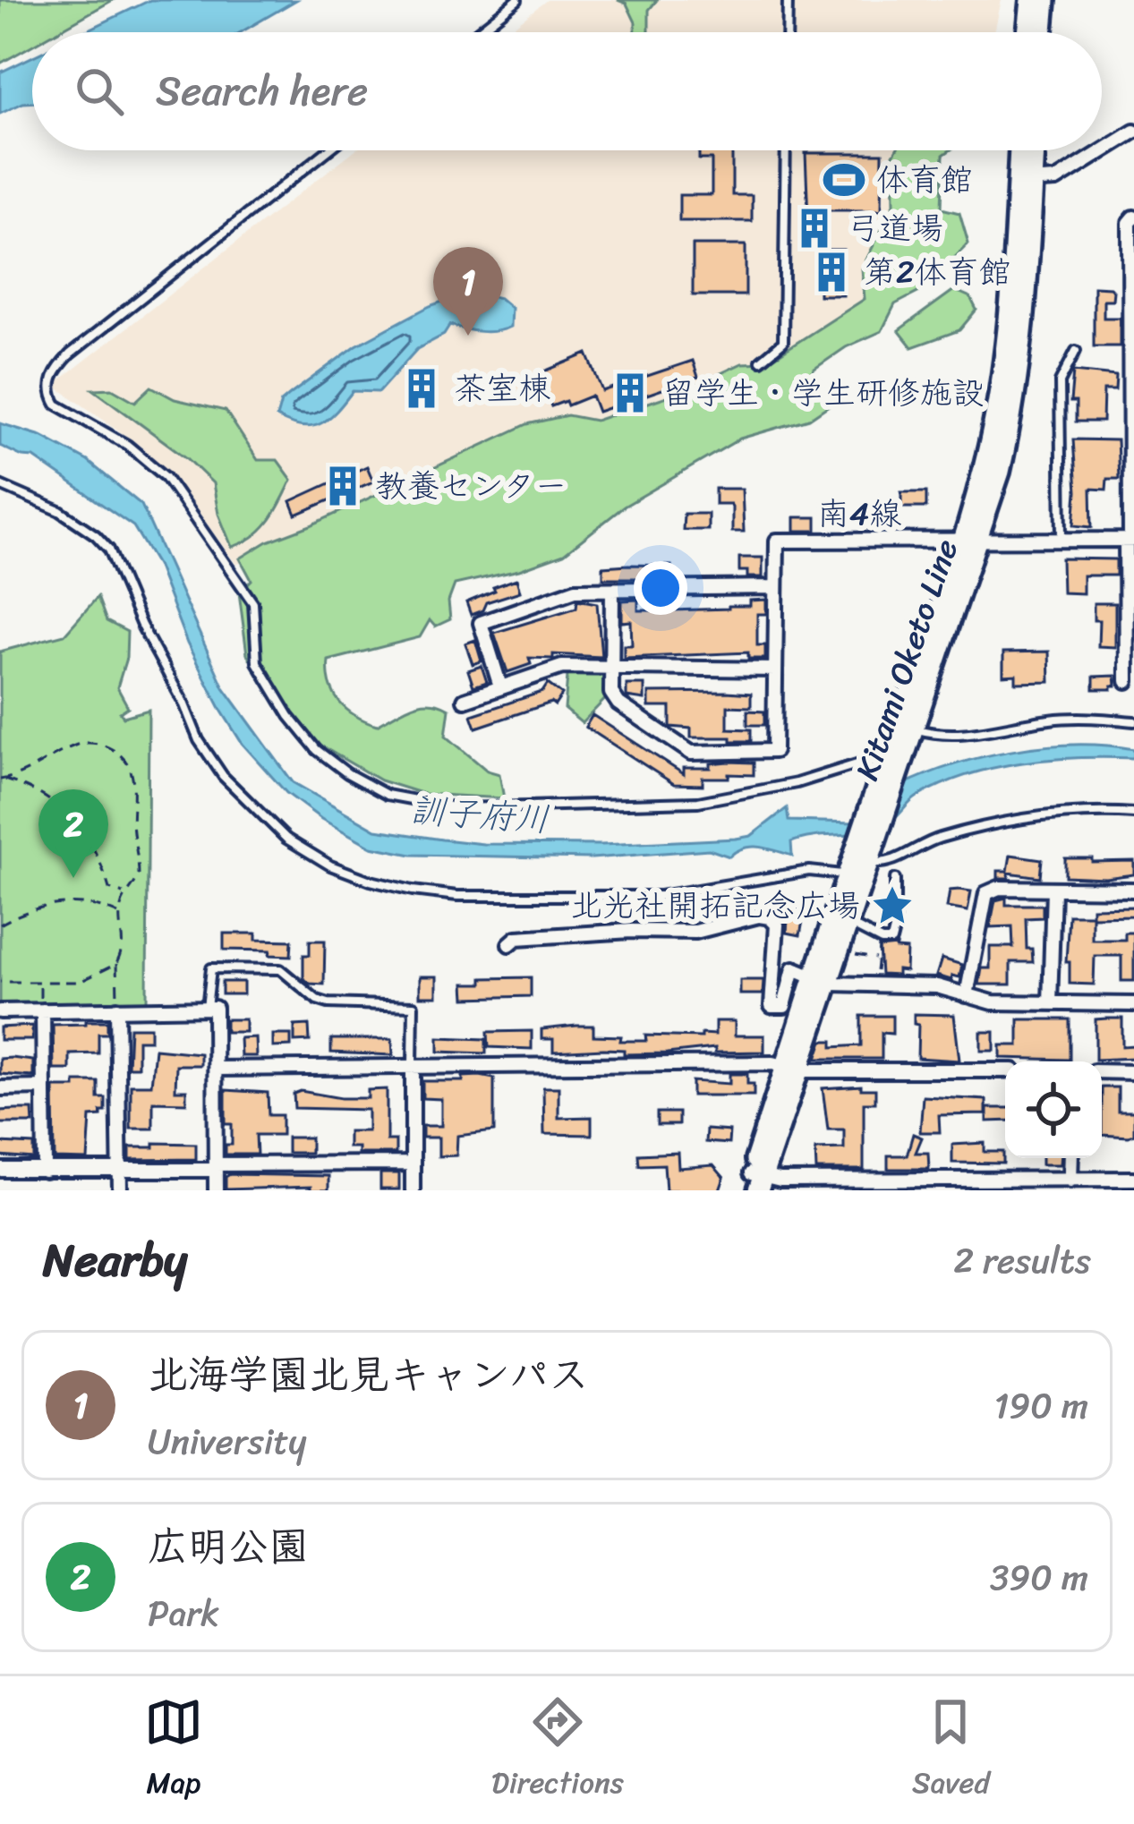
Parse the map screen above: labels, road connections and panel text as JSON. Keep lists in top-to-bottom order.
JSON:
{
  "streets": {
    "main road": ["Kitami Oketo Line"],
    "street": ["南4線"]
  },
  "crossings": [
    ["南4線", "Kitami Oketo Line"]
  ],
  "water": ["訓子府川"],
  "places": {
    "sports": ["体育館"],
    "building": [
      "弓道場",
      "第2体育館",
      "茶室棟",
      "留学生・学生研修施設",
      "教養センター"
    ],
    "place": ["北光社開拓記念広場"]
  },
  "page": {
    "search": "Search here",
    "pins": ["1", "2"],
    "heading": ["Nearby", "2 results"],
    "list": [
      {
        "mark": "1",
        "name": "北海学園北見キャンパス",
        "note": "University",
        "value": "190 m"
      },
      {
        "mark": "2",
        "name": "広明公園",
        "note": "Park",
        "value": "390 m"
      }
    ],
    "nav": ["Map", "Directions", "Saved"]
  }
}
